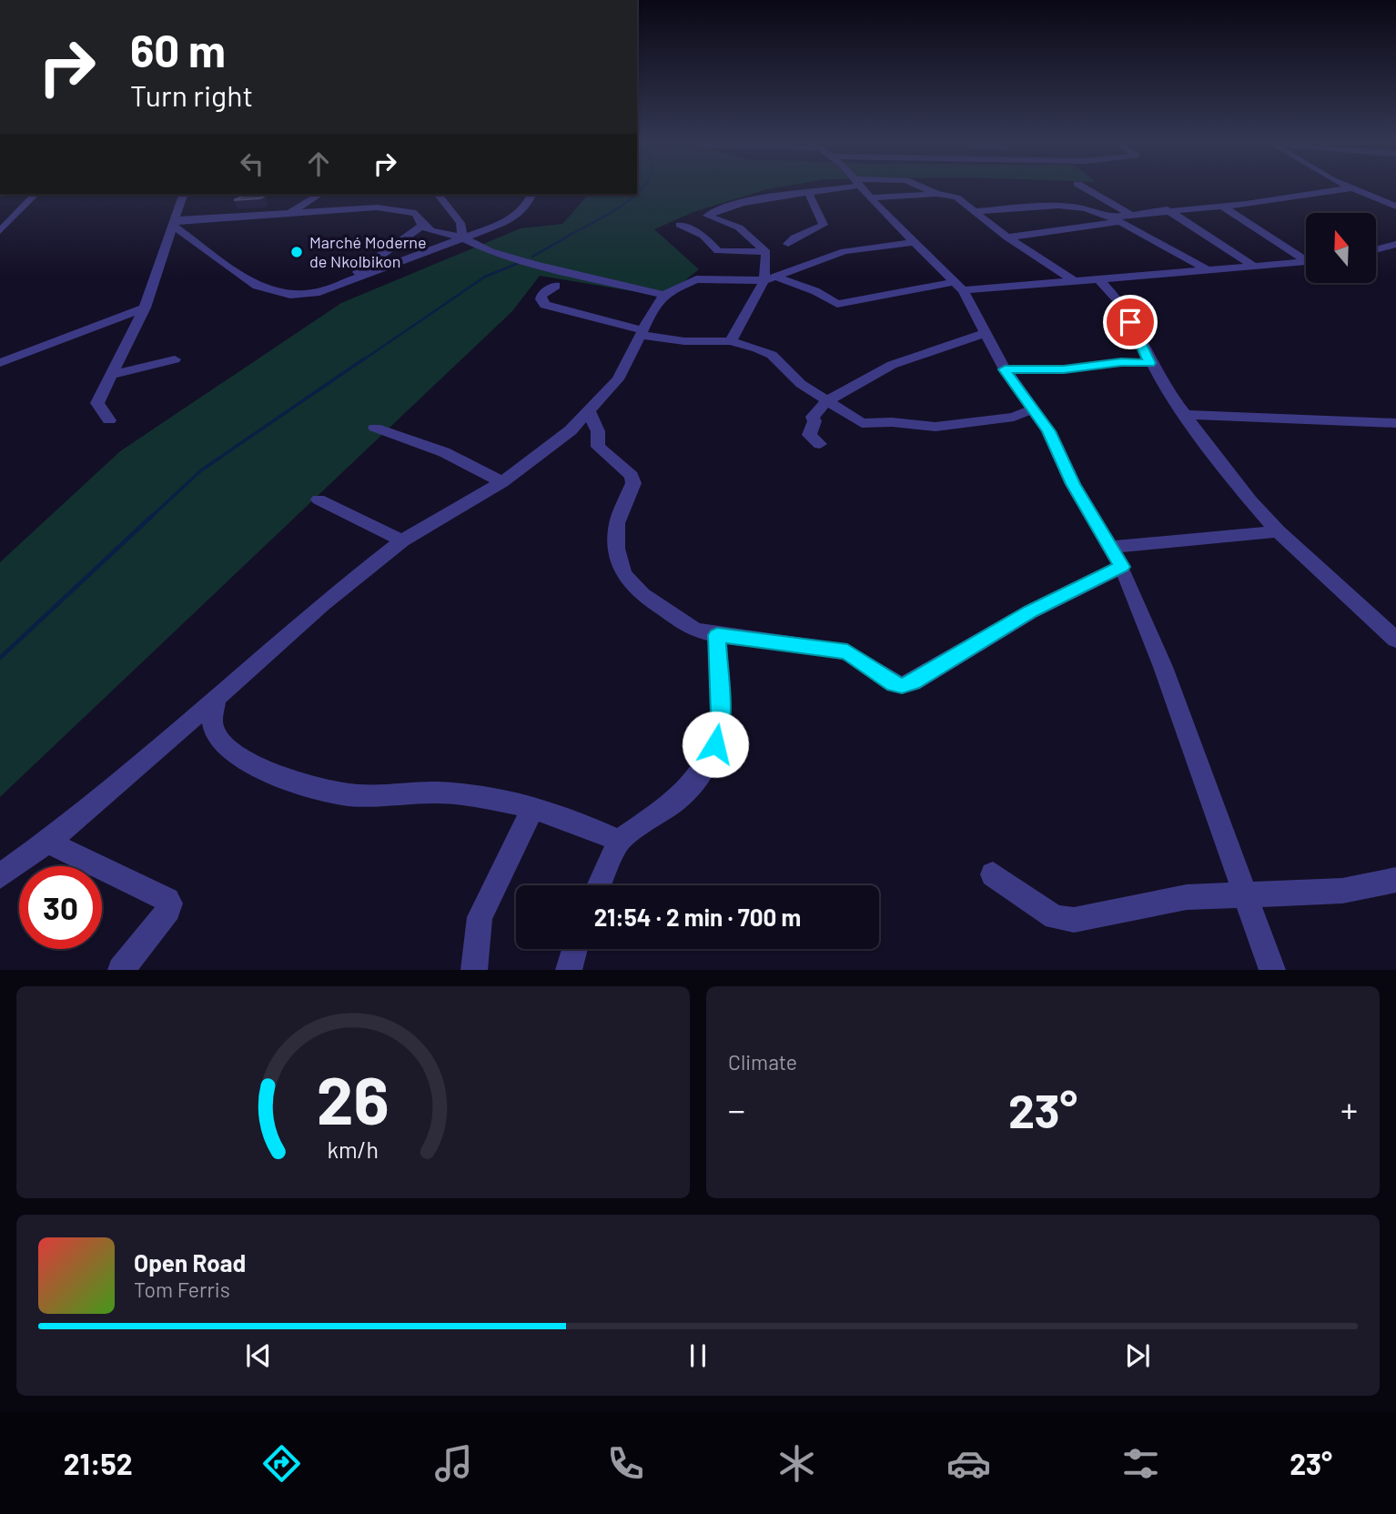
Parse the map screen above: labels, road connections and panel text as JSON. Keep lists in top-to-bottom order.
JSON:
{
  "places": ["Marché Moderne de Nkolbikon"],
  "north": "top",
  "page": {
    "turn": ["60 m", "Turn right"],
    "limit": "30",
    "trip": "21:54 · 2 min · 700 m",
    "tile": "Climate",
    "heat": ["−", "23°", "+"],
    "song": ["Open Road", "Tom Ferris"],
    "tabs": ["21:52", "23°"],
    "gauge": ["26", "km/h"]
  }
}
